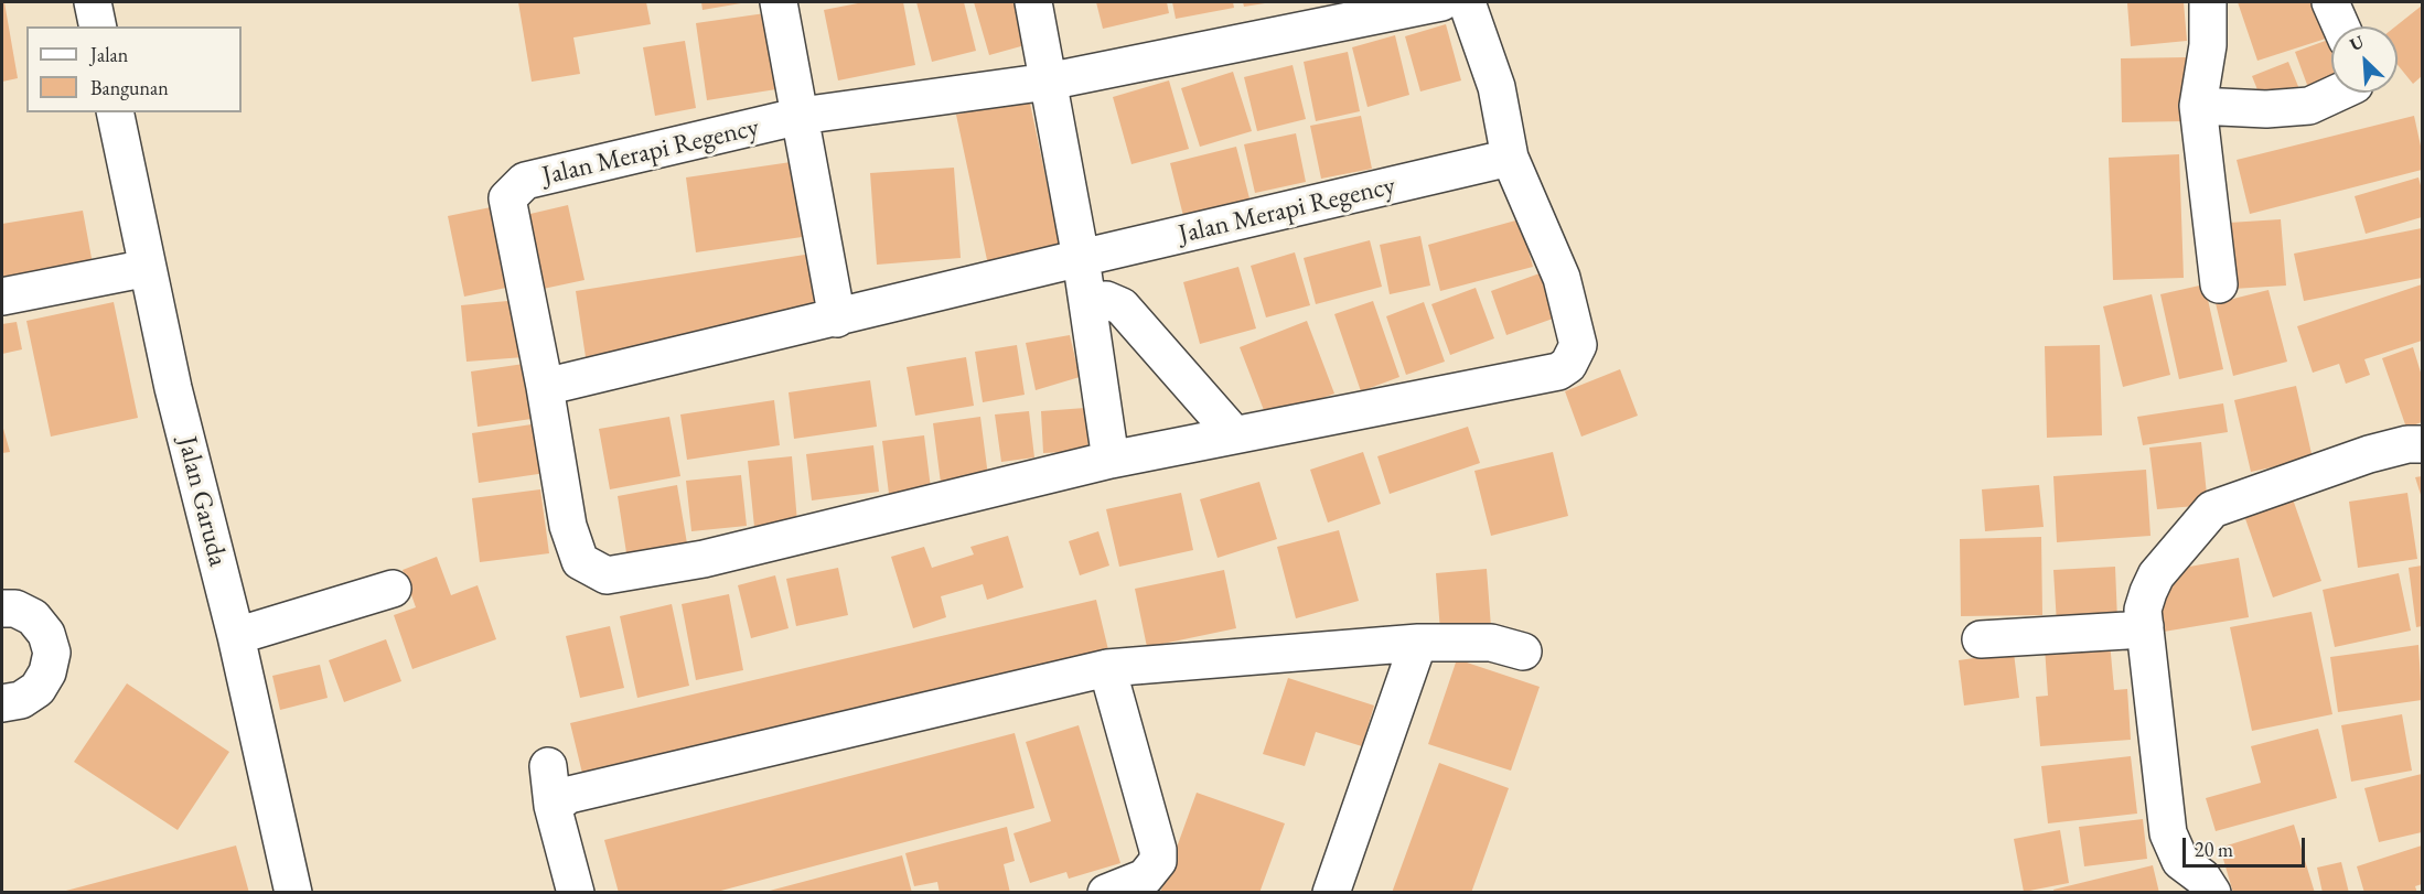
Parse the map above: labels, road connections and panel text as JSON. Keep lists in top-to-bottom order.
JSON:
{
  "streets": {
    "street": ["Jalan Merapi Regency", "Jalan Garuda"]
  },
  "legend": ["Jalan", "Bangunan"],
  "scale_bar": "20 m",
  "north": "top left"
}
